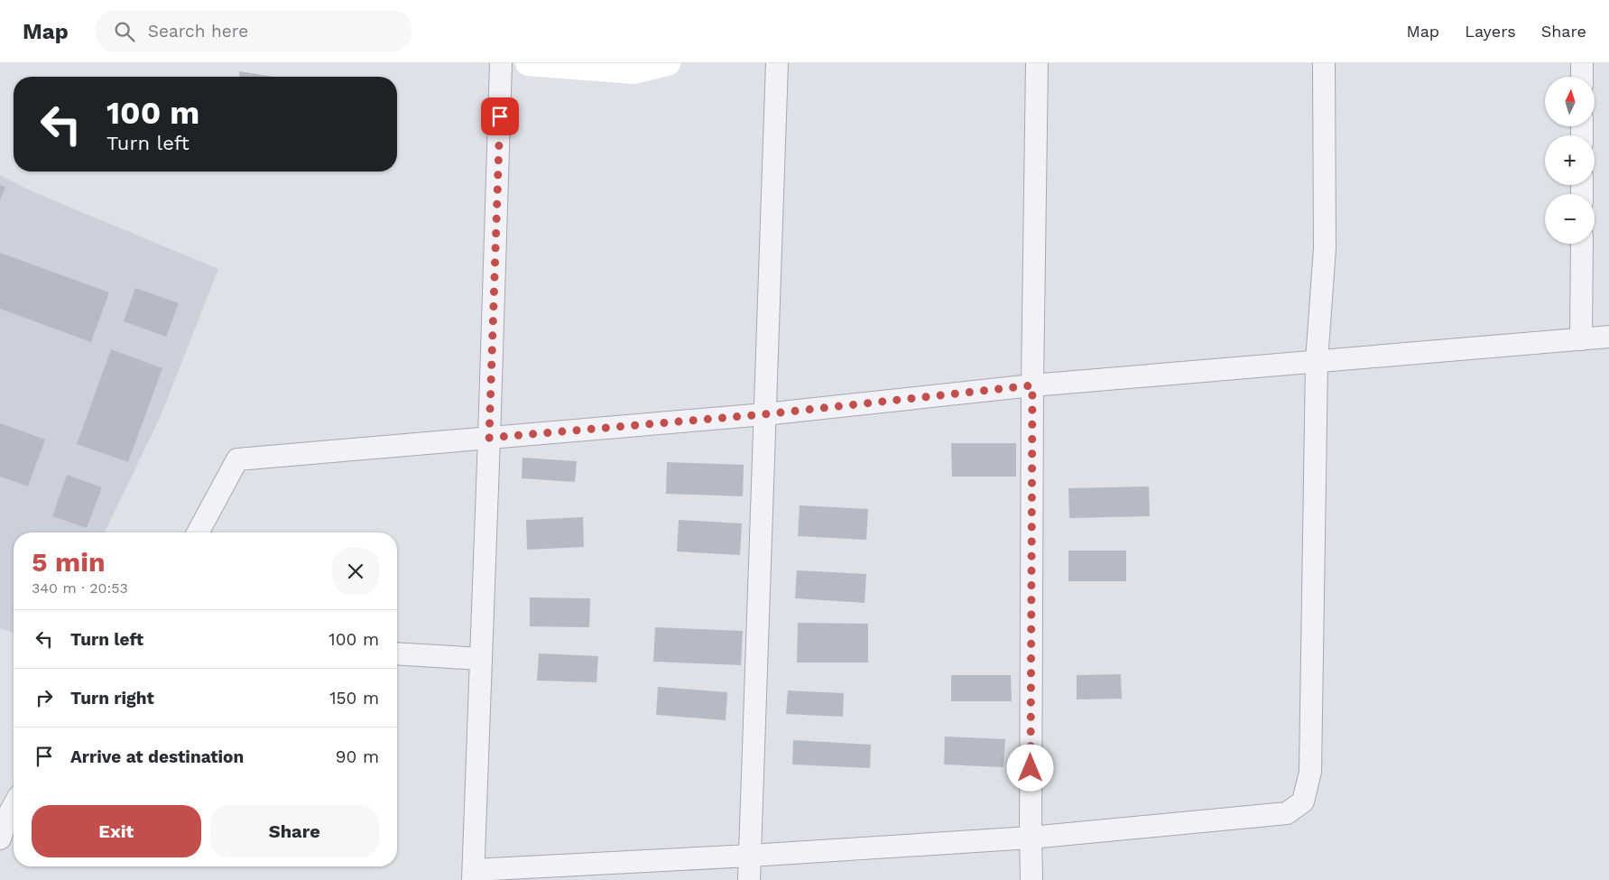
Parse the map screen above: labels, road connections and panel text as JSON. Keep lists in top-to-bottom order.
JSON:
{
  "north": "top",
  "page": {
    "header": "Map",
    "search": "Search here",
    "nav": ["Map", "Layers", "Share"],
    "map_buttons": ["+", "−"],
    "turn": ["100 m", "Turn left"],
    "heading": ["5 min", "340 m · 20:53"],
    "list": [
      {
        "name": "Turn left",
        "value": "100 m"
      },
      {
        "name": "Turn right",
        "value": "150 m"
      },
      {
        "name": "Arrive at destination",
        "value": "90 m"
      }
    ],
    "buttons": ["Exit", "Share"]
  }
}
